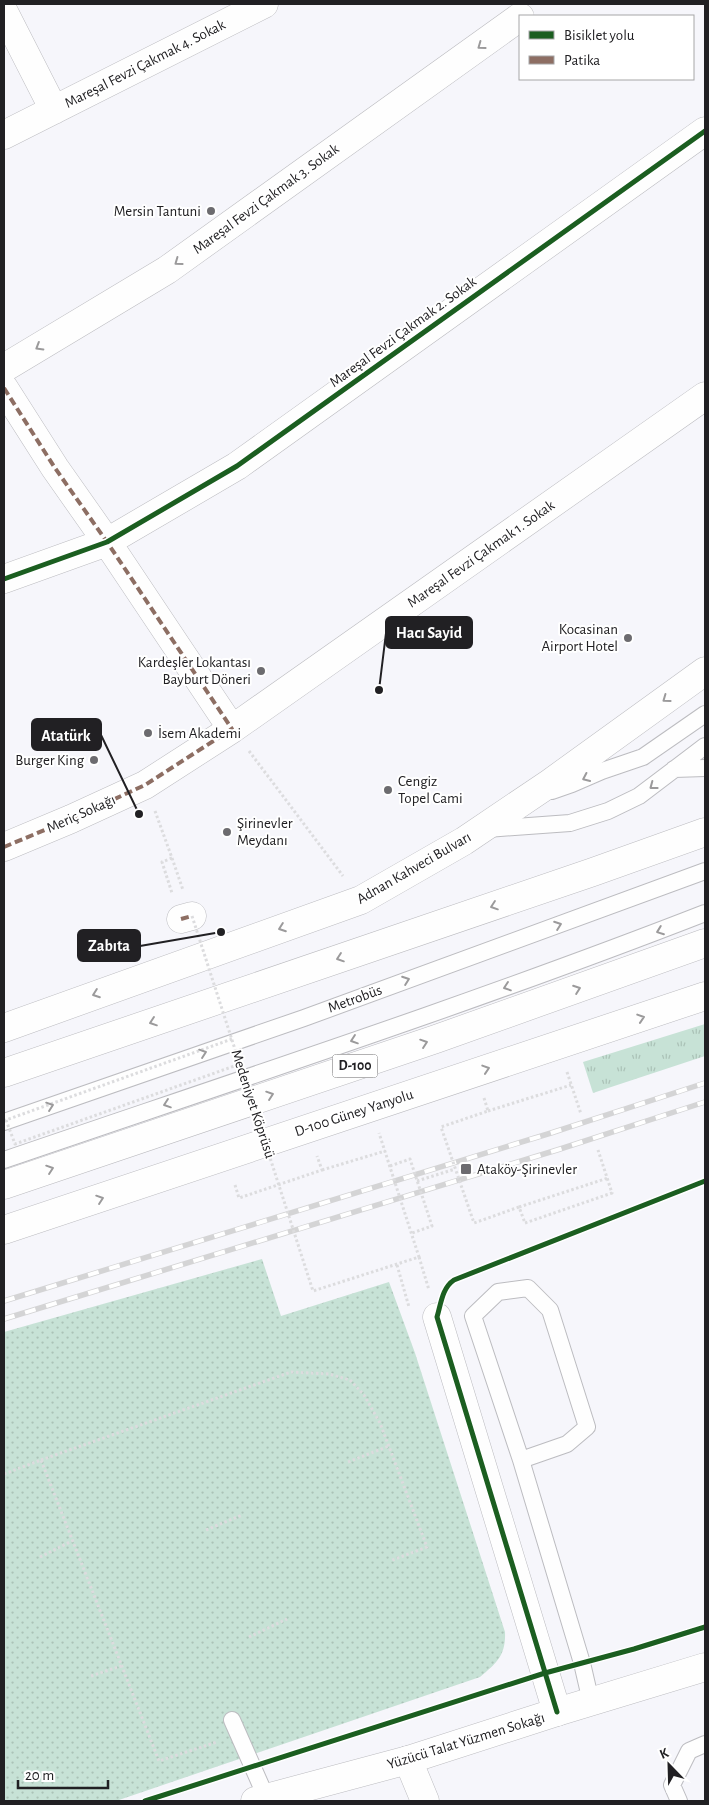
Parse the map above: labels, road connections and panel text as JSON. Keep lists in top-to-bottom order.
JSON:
{
  "streets": {
    "main road": [
      "Mareşal Fevzi Çakmak 4. Sokak",
      "Mareşal Fevzi Çakmak 3. Sokak",
      "Mareşal Fevzi Çakmak 2. Sokak",
      "Mareşal Fevzi Çakmak 1. Sokak",
      "Meriç Sokağı",
      "Adnan Kahveci Bulvarı",
      "D-100",
      "D-100 Güney Yanyolu",
      "Yüzücü Talat Yüzmen Sokağı"
    ],
    "lane": ["Metrobüs"],
    "path": ["Medeniyet Köprüsü"]
  },
  "crossings": [
    ["Mareşal Fevzi Çakmak 1. Sokak", "Meriç Sokağı"],
    ["Meriç Sokağı", "Medeniyet Köprüsü"]
  ],
  "one_way": ["Mareşal Fevzi Çakmak 3. Sokak"],
  "places": {
    "other": [
      "Mersin Tantuni",
      "Kocasinan Airport Hotel",
      "Kardeşler Lokantası Bayburt Döneri",
      "Hacı Sayid",
      "İsem Akademi",
      "Burger King",
      "Cengiz Topel Cami",
      "Atatürk",
      "Şirinevler Meydanı",
      "Zabıta"
    ],
    "transit": ["Ataköy-Şirinevler"]
  },
  "legend": ["Bisiklet yolu", "Patika"],
  "scale_bar": "20 m",
  "north": "top left"
}
